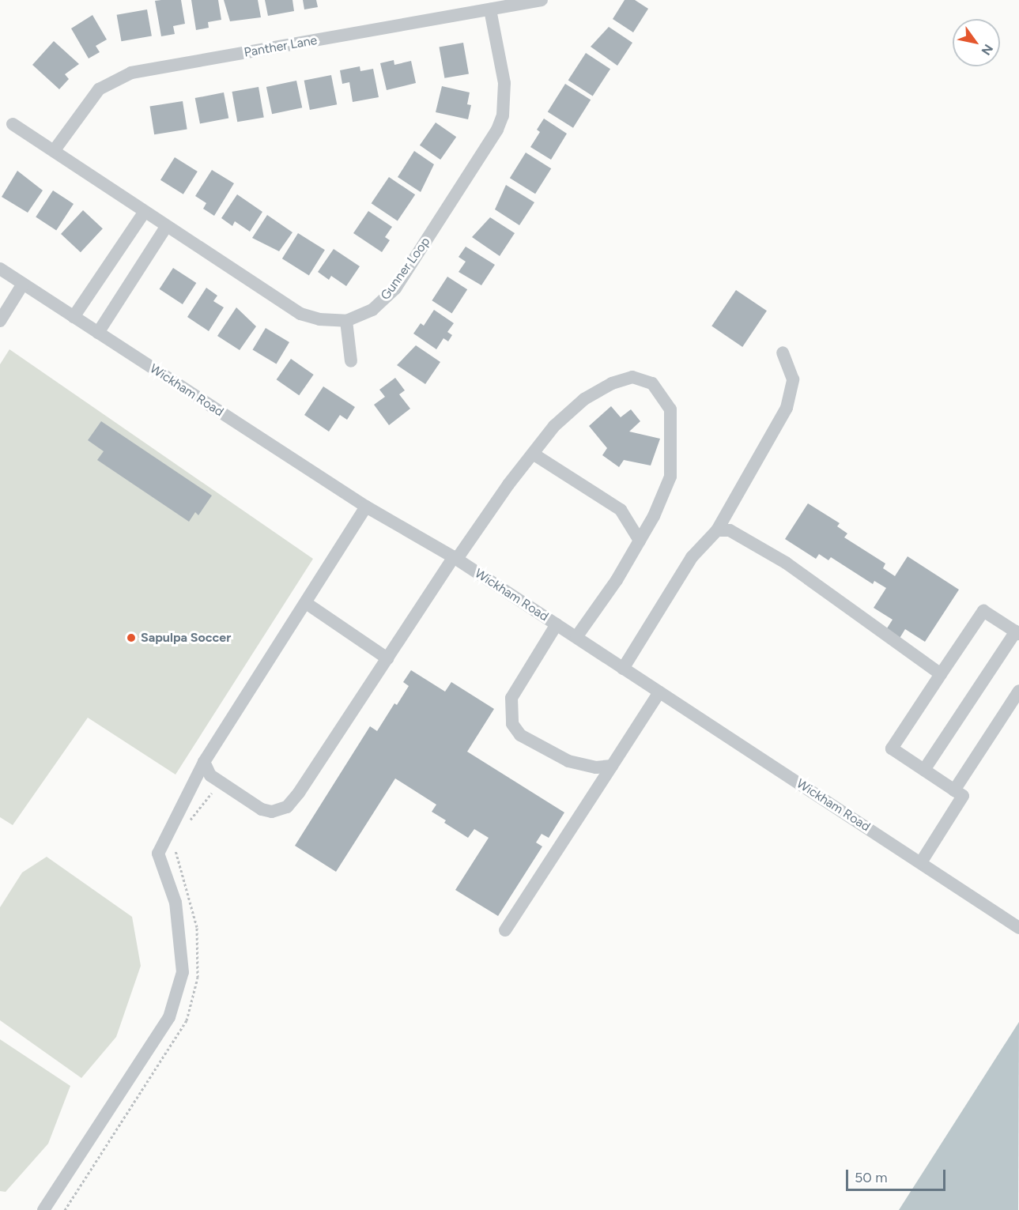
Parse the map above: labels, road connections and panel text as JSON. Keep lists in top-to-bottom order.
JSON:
{
  "streets": {
    "street": ["Panther Lane", "Gunner Loop", "Wickham Road"]
  },
  "crossings": [
    ["Panther Lane", "Gunner Loop"]
  ],
  "places": ["Sapulpa Soccer"],
  "scale_bar": "50 m",
  "north": "bottom right"
}
